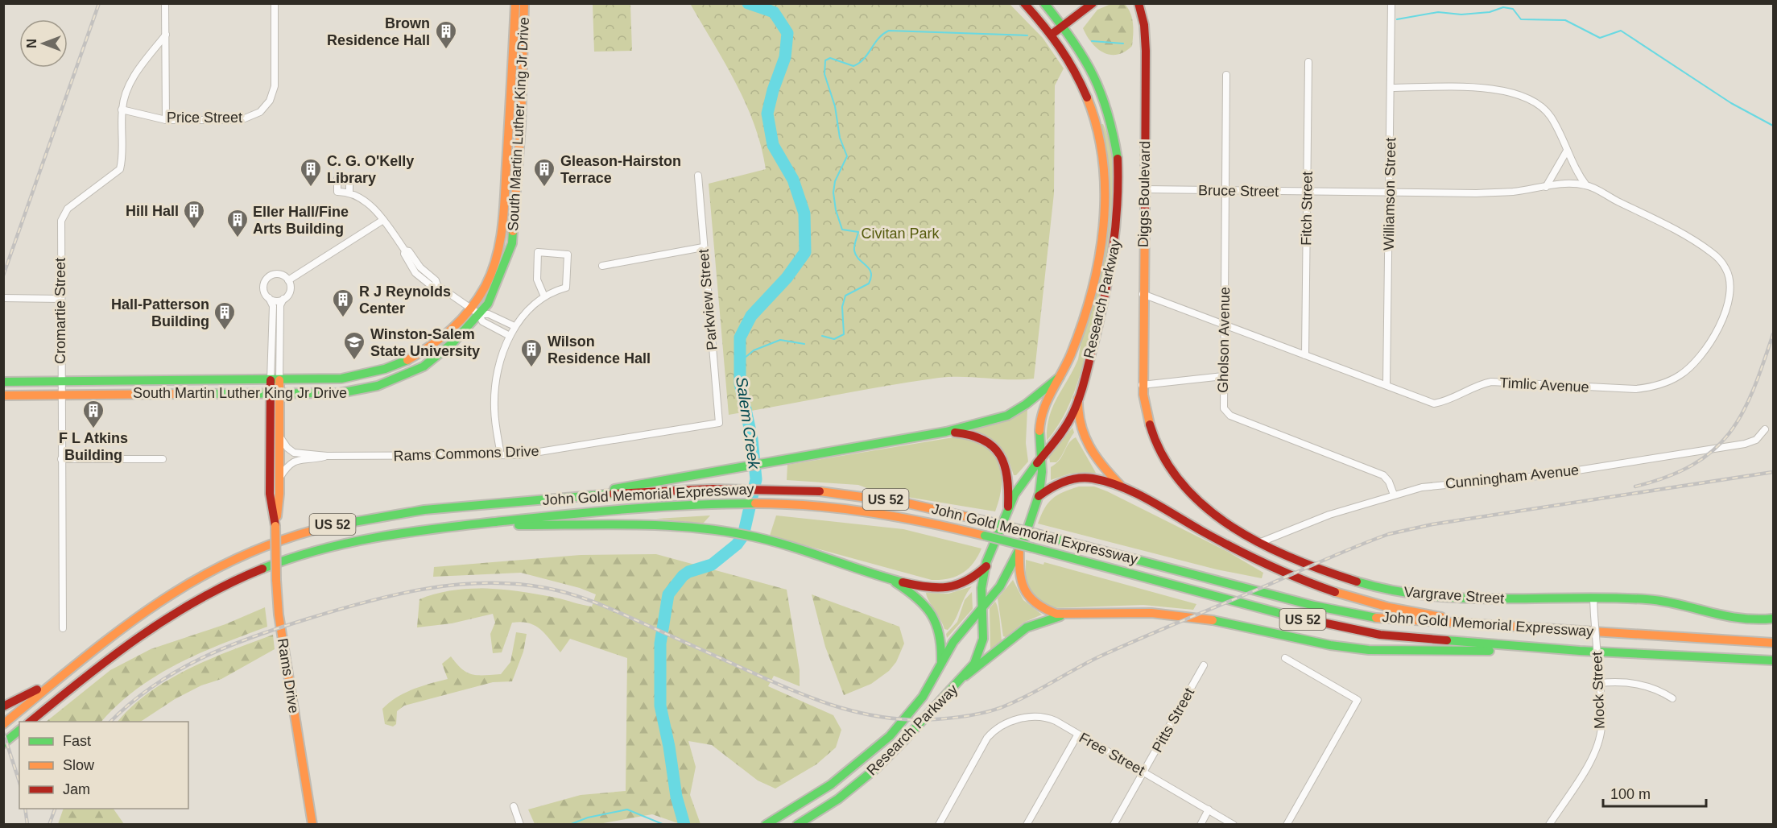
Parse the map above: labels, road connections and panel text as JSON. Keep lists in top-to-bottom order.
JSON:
{
  "streets": {
    "main road": [
      "South Martin Luther King Jr Drive",
      "Diggs Boulevard",
      "Research Parkway",
      "John Gold Memorial Expressway",
      "US 52",
      "Vargrave Street",
      "Rams Drive"
    ],
    "street": [
      "Price Street",
      "Bruce Street",
      "Williamson Street",
      "Fitch Street",
      "Parkview Street",
      "Cromartie Street",
      "Gholson Avenue",
      "Timlic Avenue",
      "Rams Commons Drive",
      "Cunningham Avenue",
      "Mock Street",
      "Pitts Street",
      "Free Street"
    ]
  },
  "crossings": [
    ["Price Street", "Cromartie Street"],
    ["South Martin Luther King Jr Drive", "Cromartie Street"],
    ["South Martin Luther King Jr Drive", "Rams Drive"],
    ["Bruce Street", "Diggs Boulevard"],
    ["Bruce Street", "Williamson Street"],
    ["Bruce Street", "Fitch Street"],
    ["Bruce Street", "Gholson Avenue"],
    ["Bruce Street", "Timlic Avenue"],
    ["Diggs Boulevard", "Timlic Avenue"],
    ["Diggs Boulevard", "Vargrave Street"],
    ["Williamson Street", "Timlic Avenue"],
    ["Fitch Street", "Timlic Avenue"],
    ["Parkview Street", "Rams Commons Drive"],
    ["Gholson Avenue", "Timlic Avenue"],
    ["Gholson Avenue", "Cunningham Avenue"],
    ["Cunningham Avenue", "Vargrave Street"],
    ["Vargrave Street", "Mock Street"],
    ["Pitts Street", "Free Street"]
  ],
  "water": ["Salem Creek"],
  "parks": ["Civitan Park"],
  "places": {
    "building": [
      "Brown Residence Hall",
      "C. G. O'Kelly Library",
      "Gleason-Hairston Terrace",
      "Hill Hall",
      "Eller Hall/Fine Arts Building",
      "R J Reynolds Center",
      "Hall-Patterson Building",
      "Wilson Residence Hall",
      "F L Atkins Building"
    ],
    "school or university": ["Winston-Salem State University"]
  },
  "legend": ["Fast", "Slow", "Jam"],
  "scale_bar": "100 m",
  "north": "left"
}
